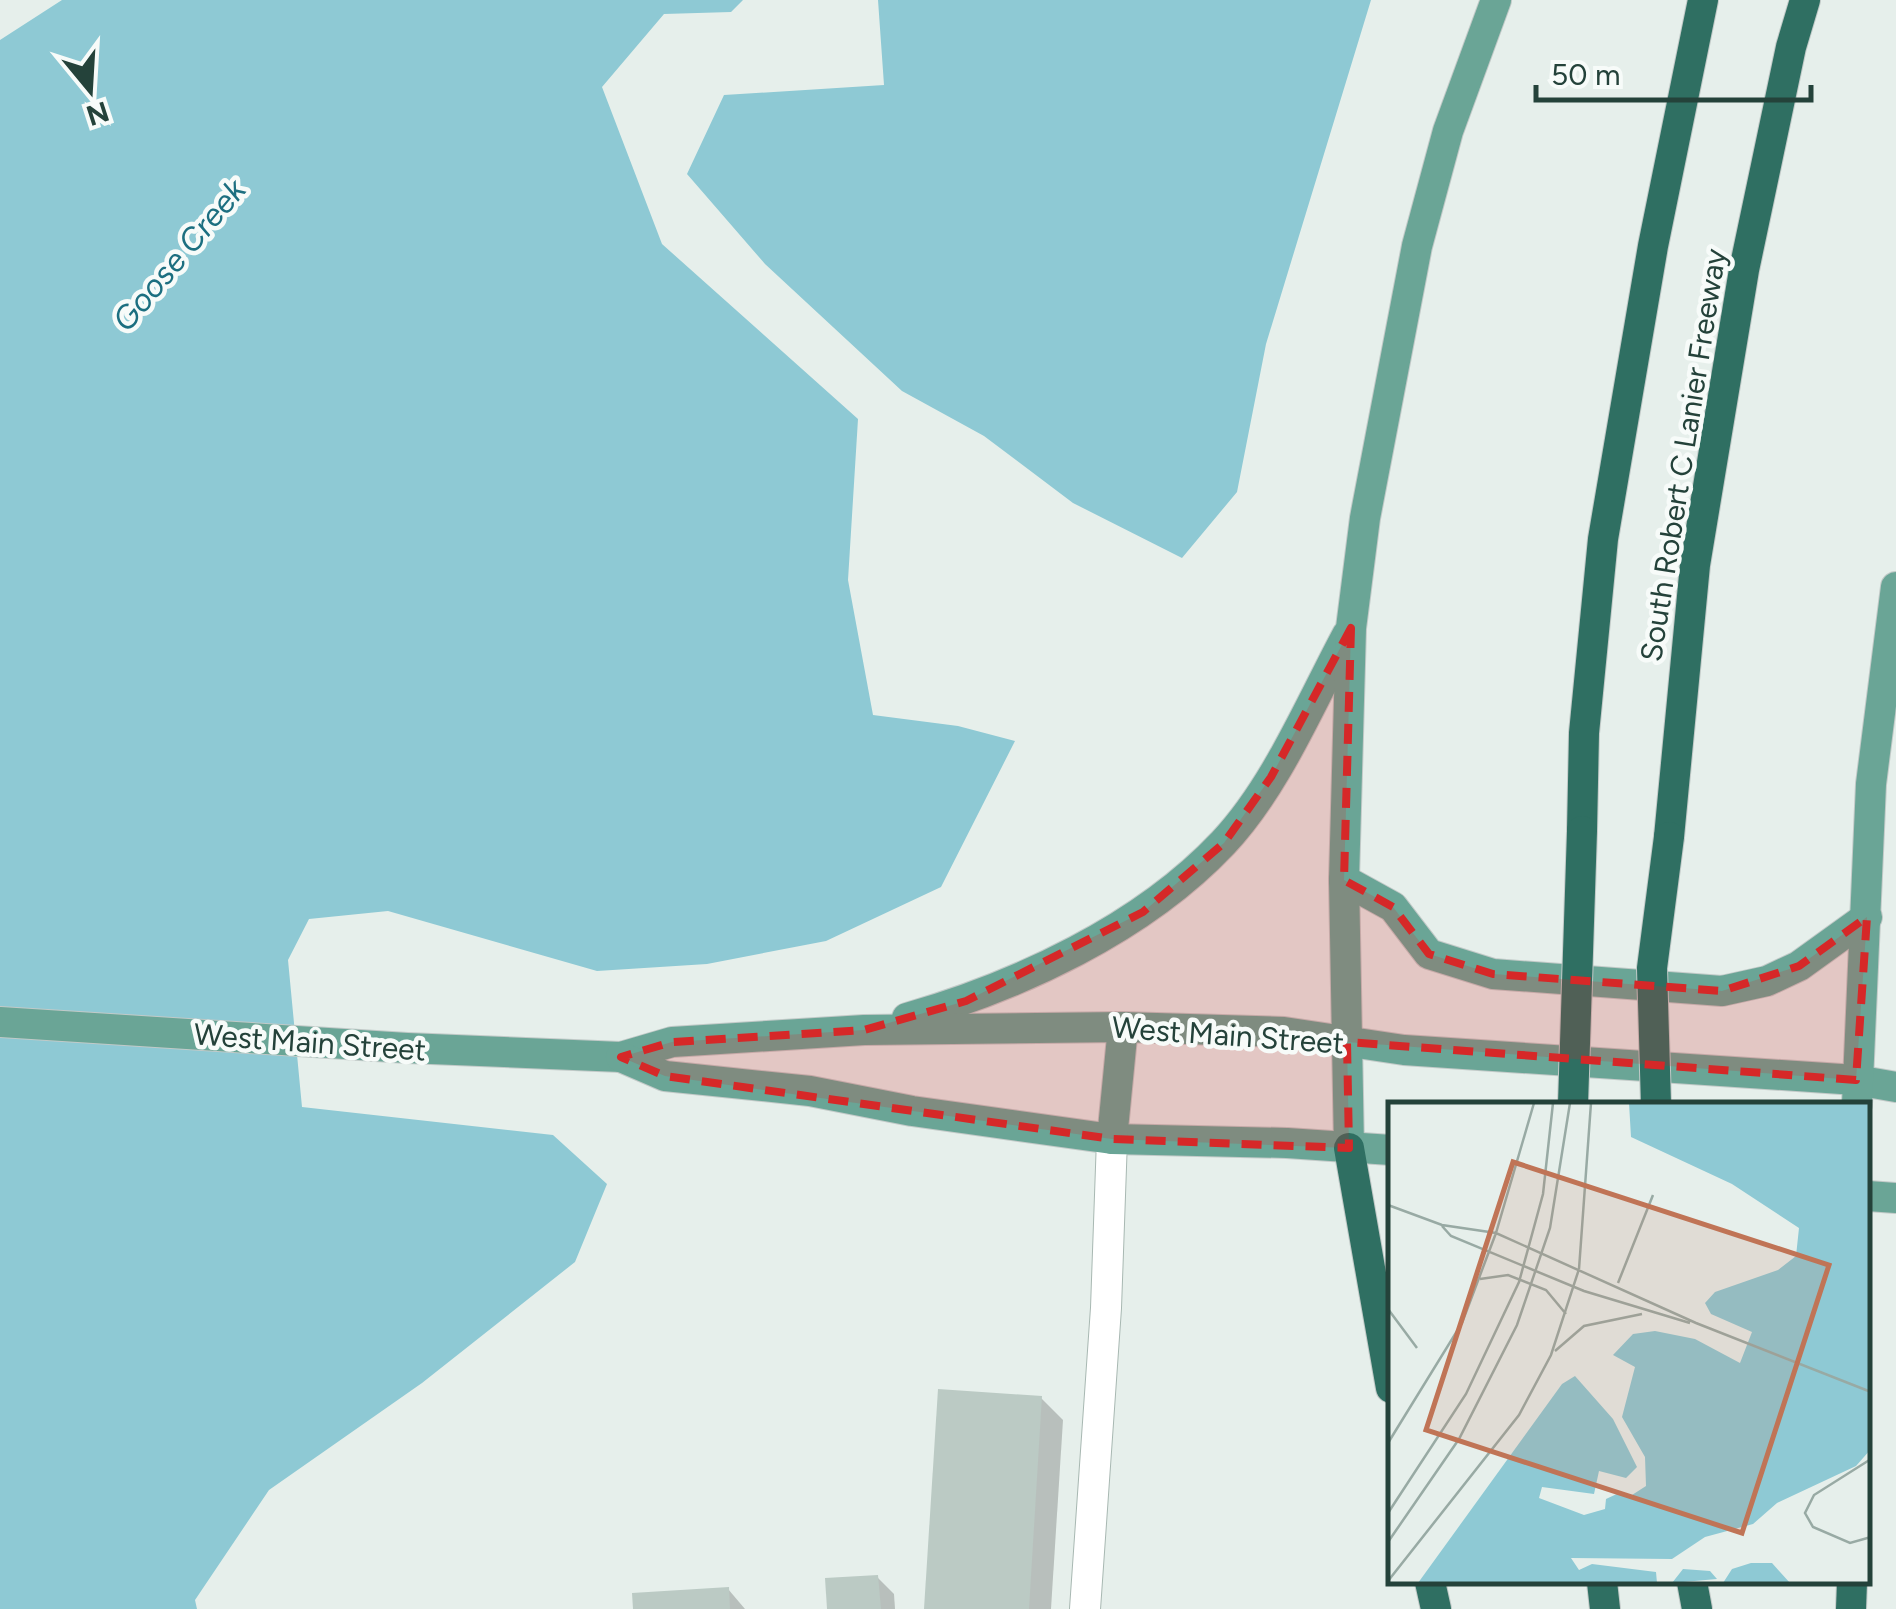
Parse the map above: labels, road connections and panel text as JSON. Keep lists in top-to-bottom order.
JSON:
{
  "streets": {
    "highway": ["South Robert C Lanier Freeway"],
    "main road": ["West Main Street"]
  },
  "water": ["Goose Creek"],
  "scale_bar": "50 m",
  "north": "bottom"
}
